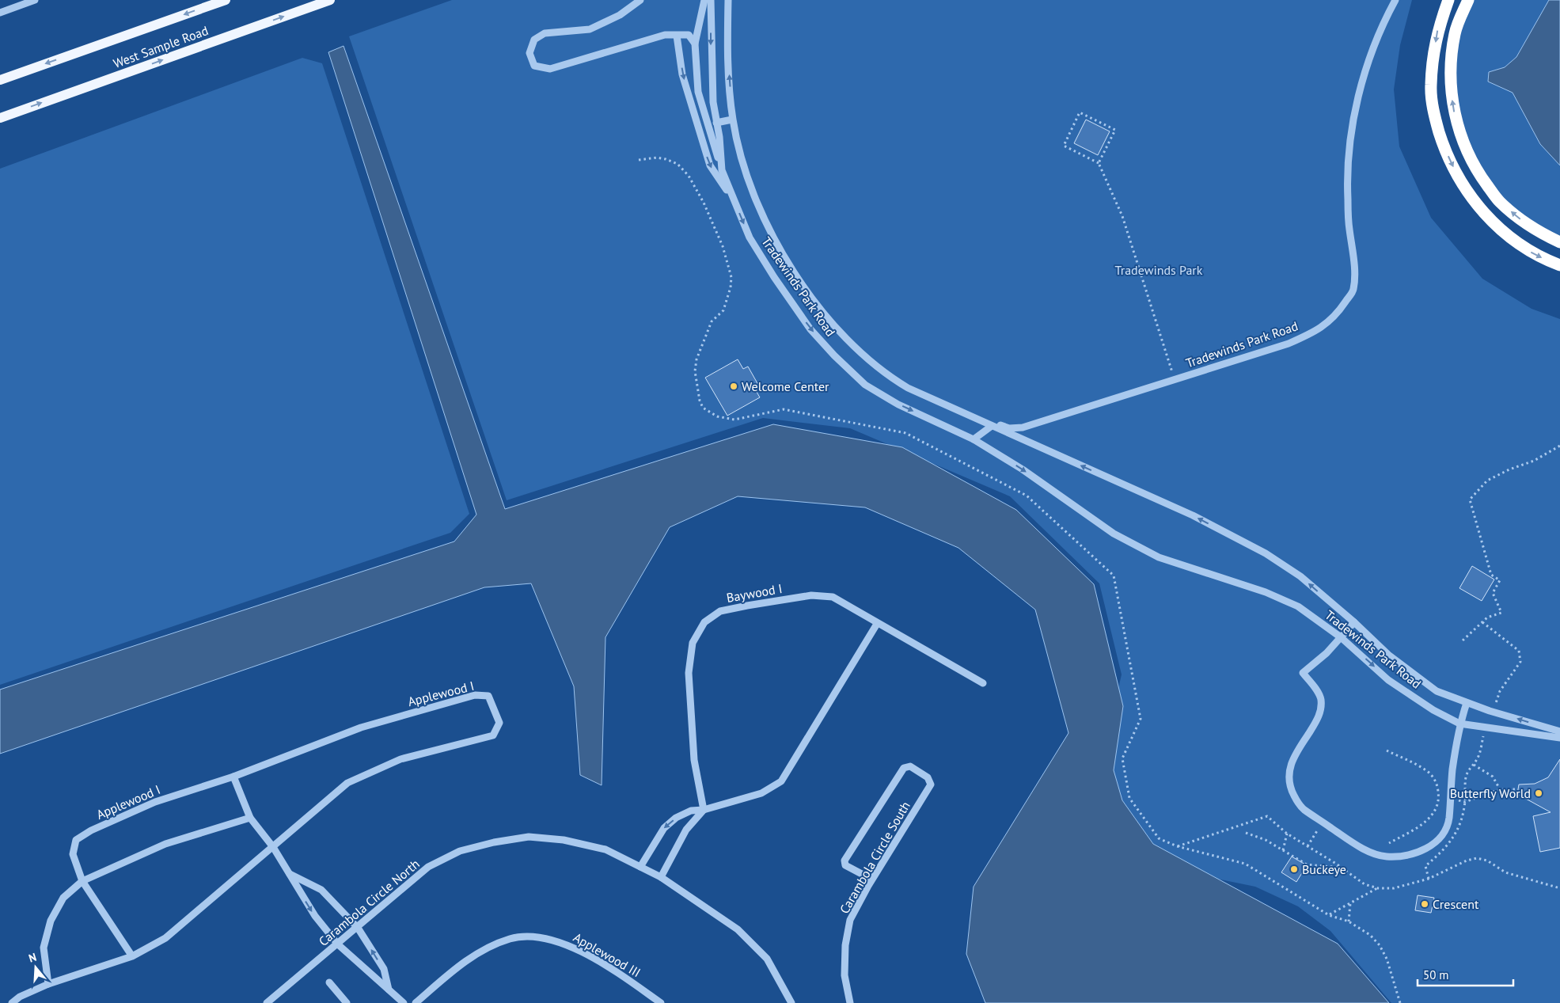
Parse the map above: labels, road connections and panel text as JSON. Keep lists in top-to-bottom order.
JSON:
{
  "streets": {
    "main road": ["West Sample Road"],
    "street": [
      "Tradewinds Park Road",
      "Baywood I",
      "Applewood I",
      "Carambola Circle South",
      "Carambola Circle North",
      "Applewood III"
    ]
  },
  "parks": ["Tradewinds Park"],
  "places": [
    "Welcome Center",
    "Butterfly World",
    "Buckeye",
    "Crescent"
  ],
  "scale_bar": "50 m",
  "north": "top"
}
